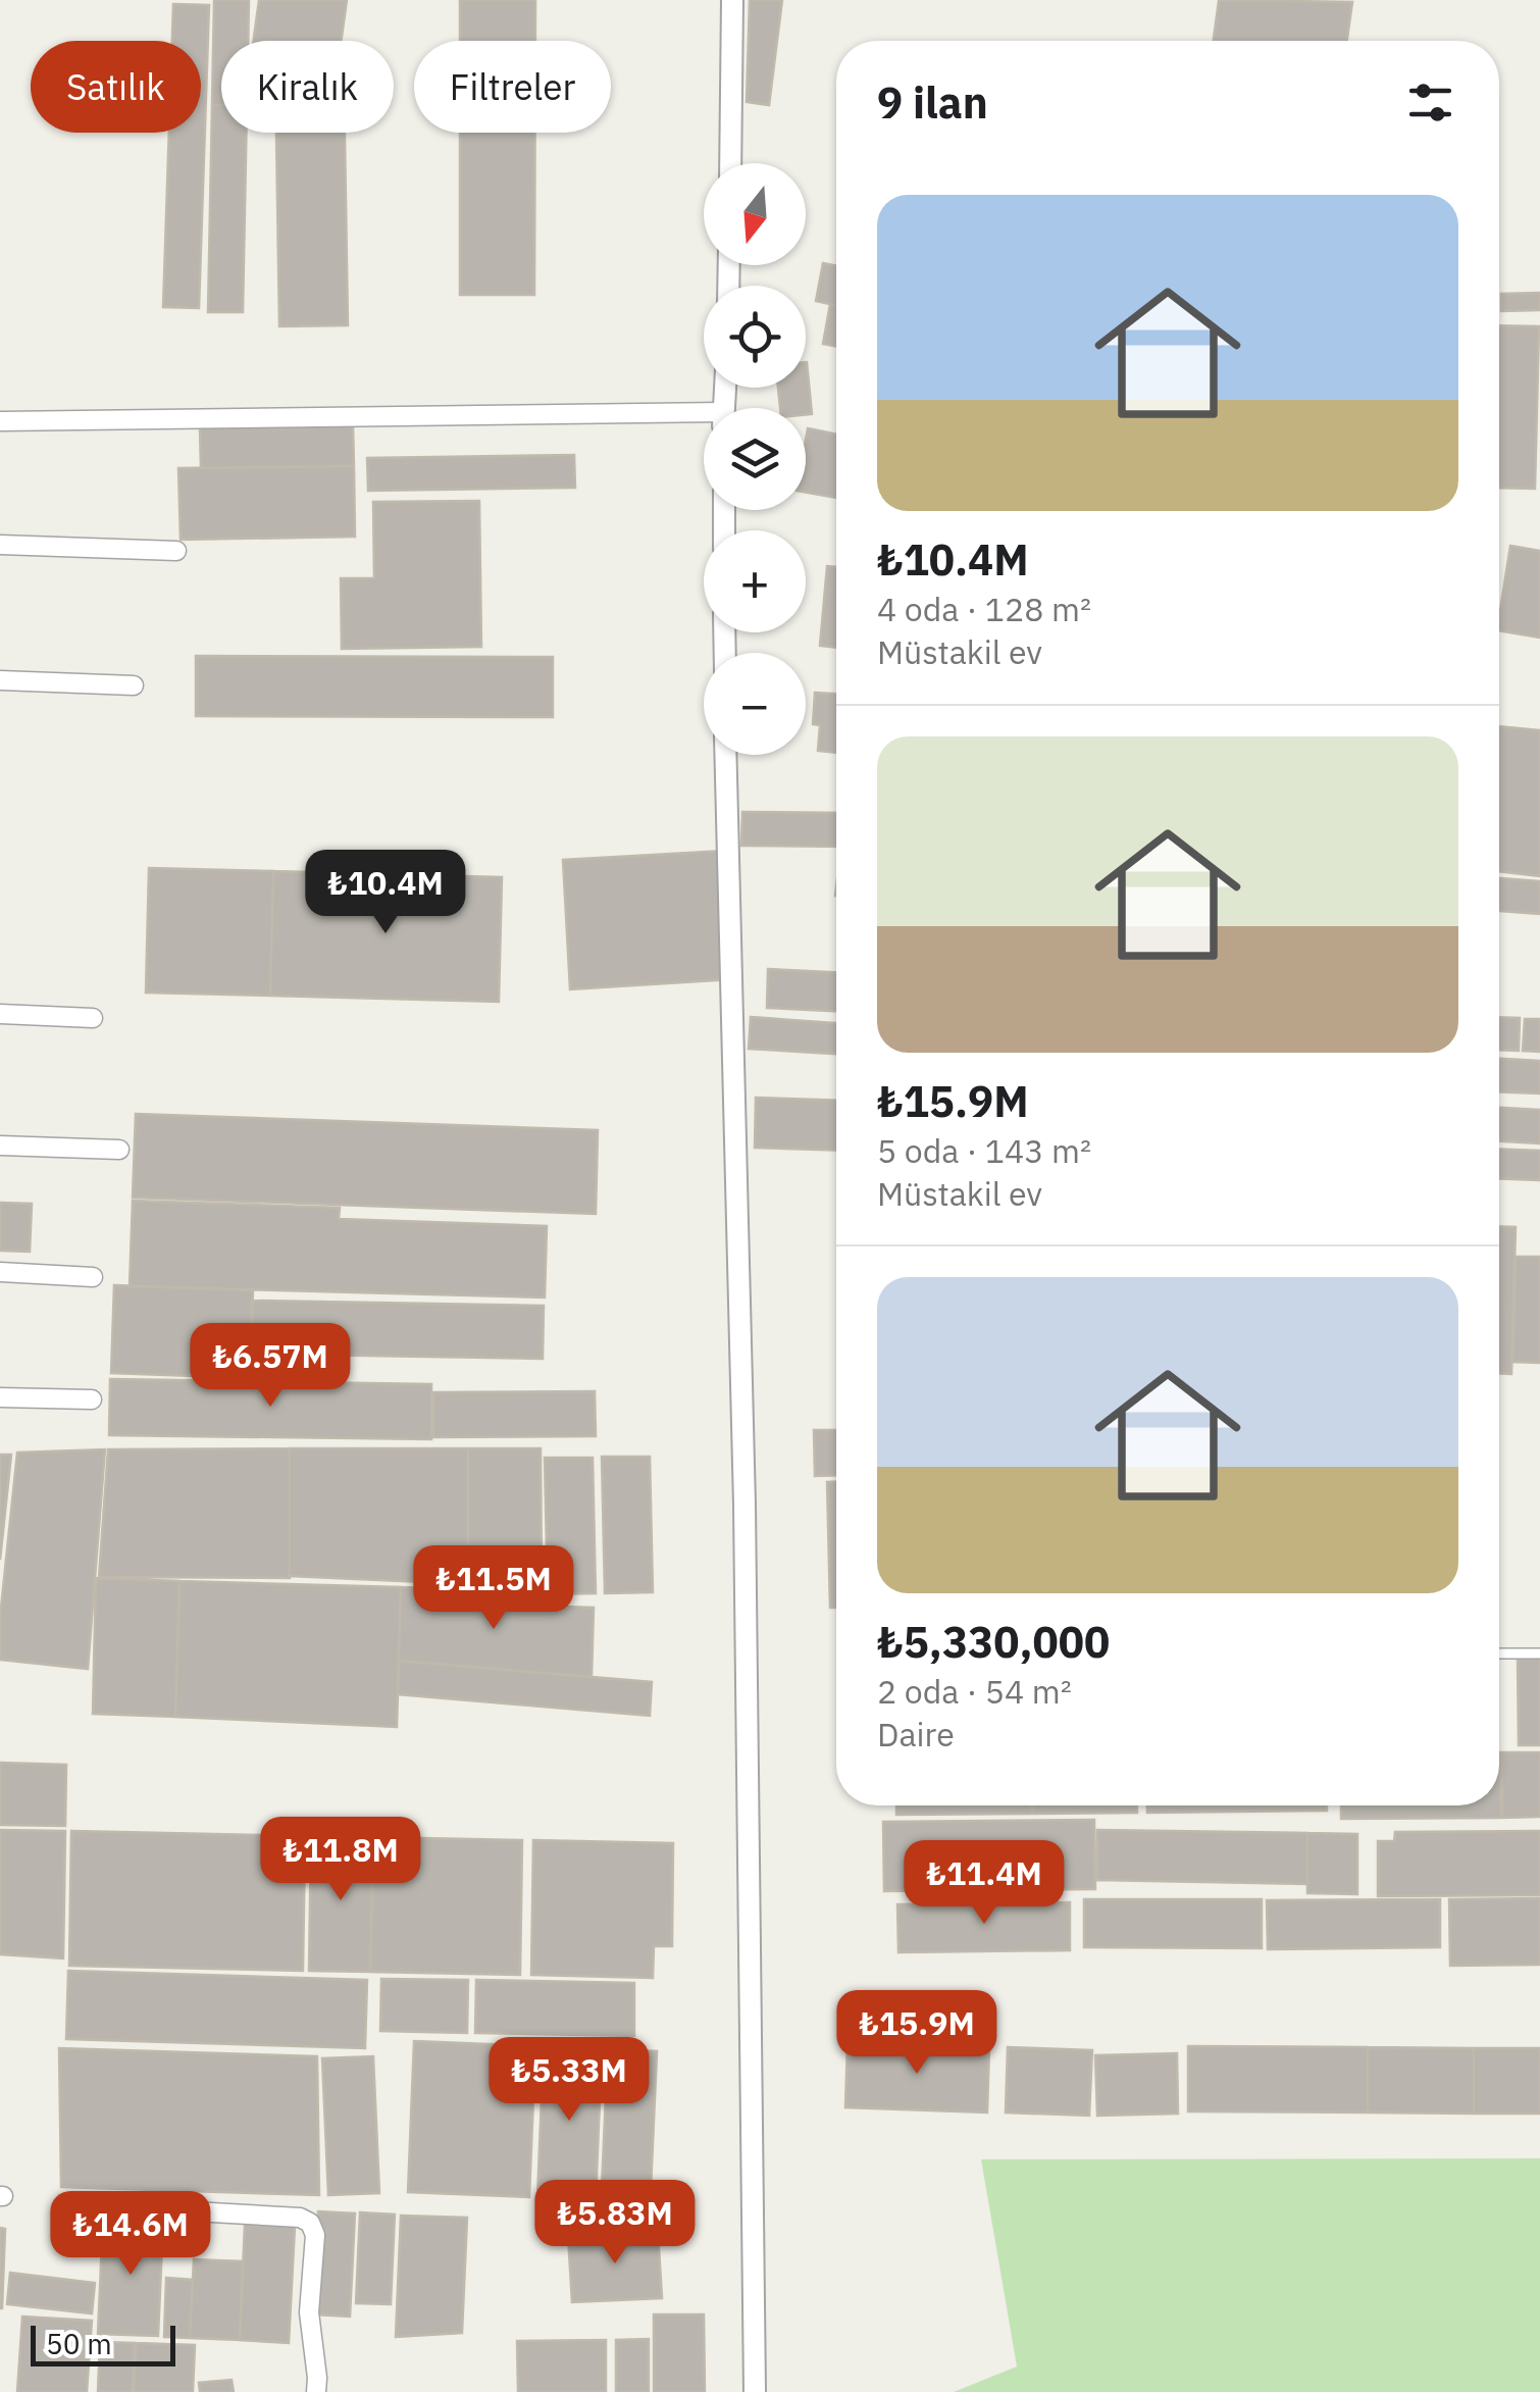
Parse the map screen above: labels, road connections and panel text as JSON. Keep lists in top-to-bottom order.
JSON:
{
  "scale_bar": "50 m",
  "north": "bottom",
  "page": {
    "chip": ["Satılık", "Kiralık", "Filtreler"],
    "heading": "9 ilan",
    "map_buttons": ["+", "−"],
    "list": [
      {
        "name": "₺10.4M",
        "note": "4 oda · 128 m² · Müstakil ev"
      },
      {
        "name": "₺15.9M",
        "note": "5 oda · 143 m² · Müstakil ev"
      },
      {
        "name": "₺5,330,000",
        "note": "2 oda · 54 m² · Daire"
      }
    ],
    "price": [
      "₺10.4M",
      "₺6.57M",
      "₺11.5M",
      "₺11.8M",
      "₺11.4M",
      "₺15.9M",
      "₺5.33M",
      "₺5.83M",
      "₺14.6M"
    ],
    "scale": "50 m"
  }
}
